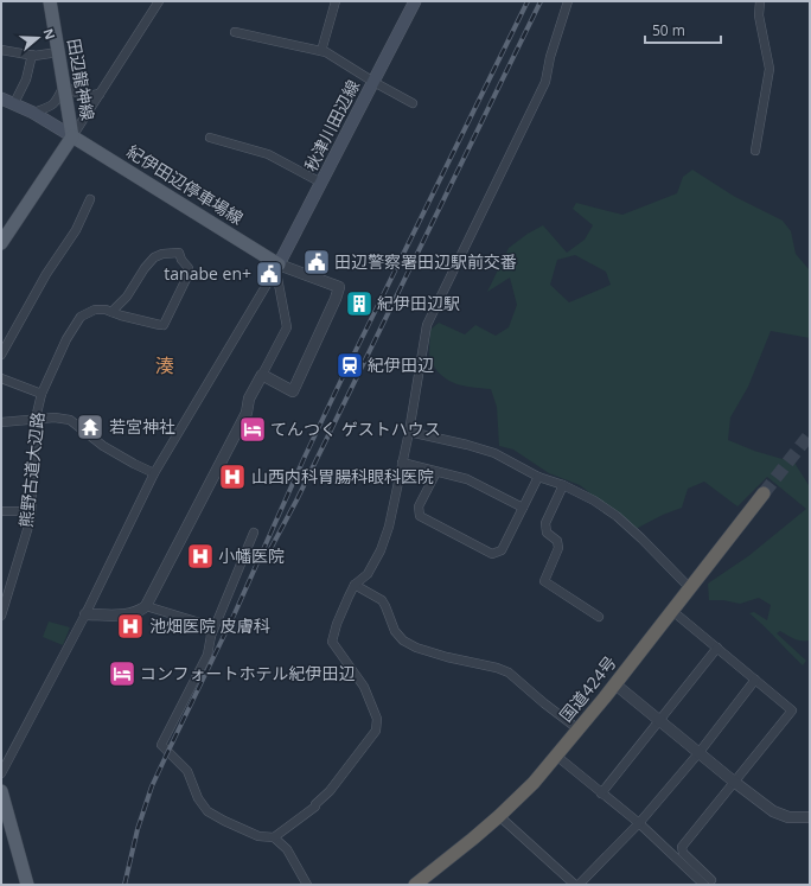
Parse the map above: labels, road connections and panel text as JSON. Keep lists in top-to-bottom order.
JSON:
{
  "streets": {
    "highway": ["国道424号"],
    "main road": ["田辺龍神線", "秋津川田辺線", "紀伊田辺停車場線"],
    "street": ["熊野古道大辺路"]
  },
  "crossings": [
    ["田辺龍神線", "紀伊田辺停車場線"],
    ["秋津川田辺線", "紀伊田辺停車場線"]
  ],
  "districts": ["湊"],
  "places": {
    "public building": ["田辺警察署田辺駅前交番", "tanabe en+"],
    "building": ["紀伊田辺駅"],
    "station": ["紀伊田辺"],
    "temple": ["若宮神社"],
    "hotel": ["てんつく ゲストハウス", "コンフォートホテル紀伊田辺"],
    "hospital": ["山西内科胃腸科眼科医院", "小幡医院", "池畑医院 皮膚科"]
  },
  "scale_bar": "50 m",
  "north": "right"
}
